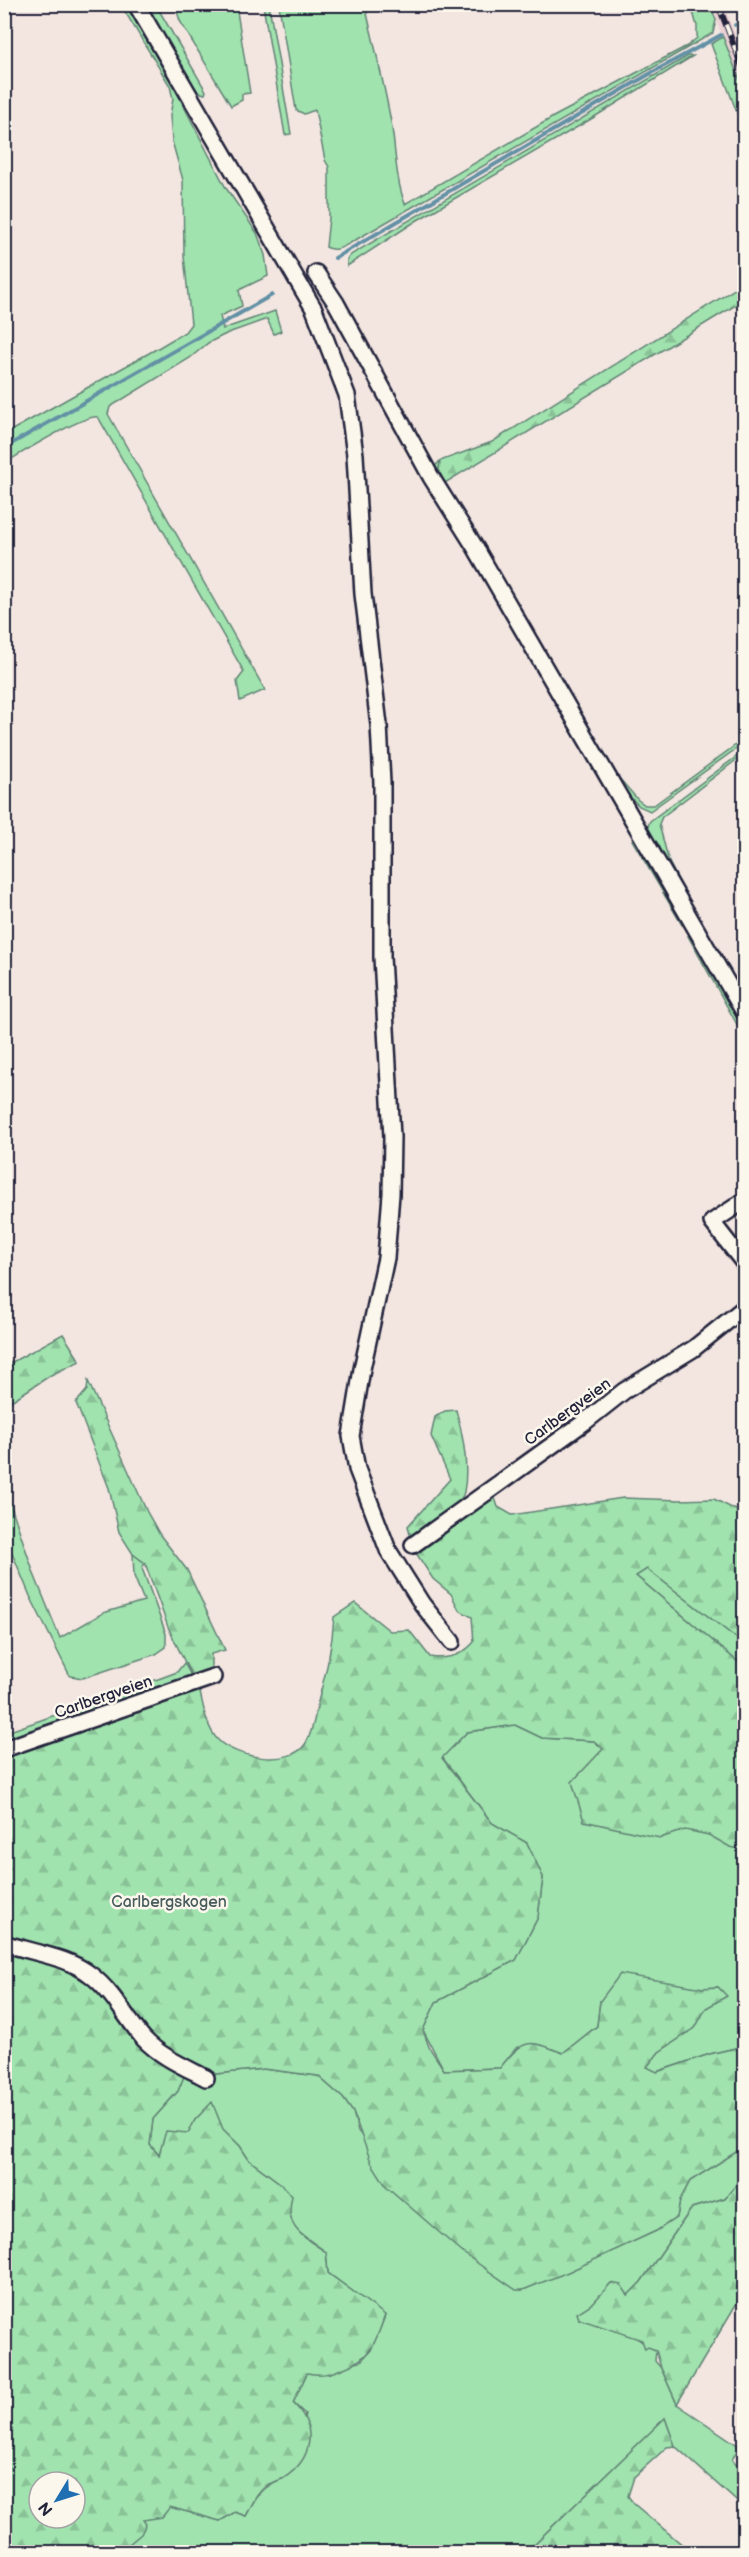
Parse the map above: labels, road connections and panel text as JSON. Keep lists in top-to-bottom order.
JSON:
{
  "streets": {
    "street": ["Carlbergveien"]
  },
  "parks": ["Carlbergskogen"],
  "north": "bottom left"
}
